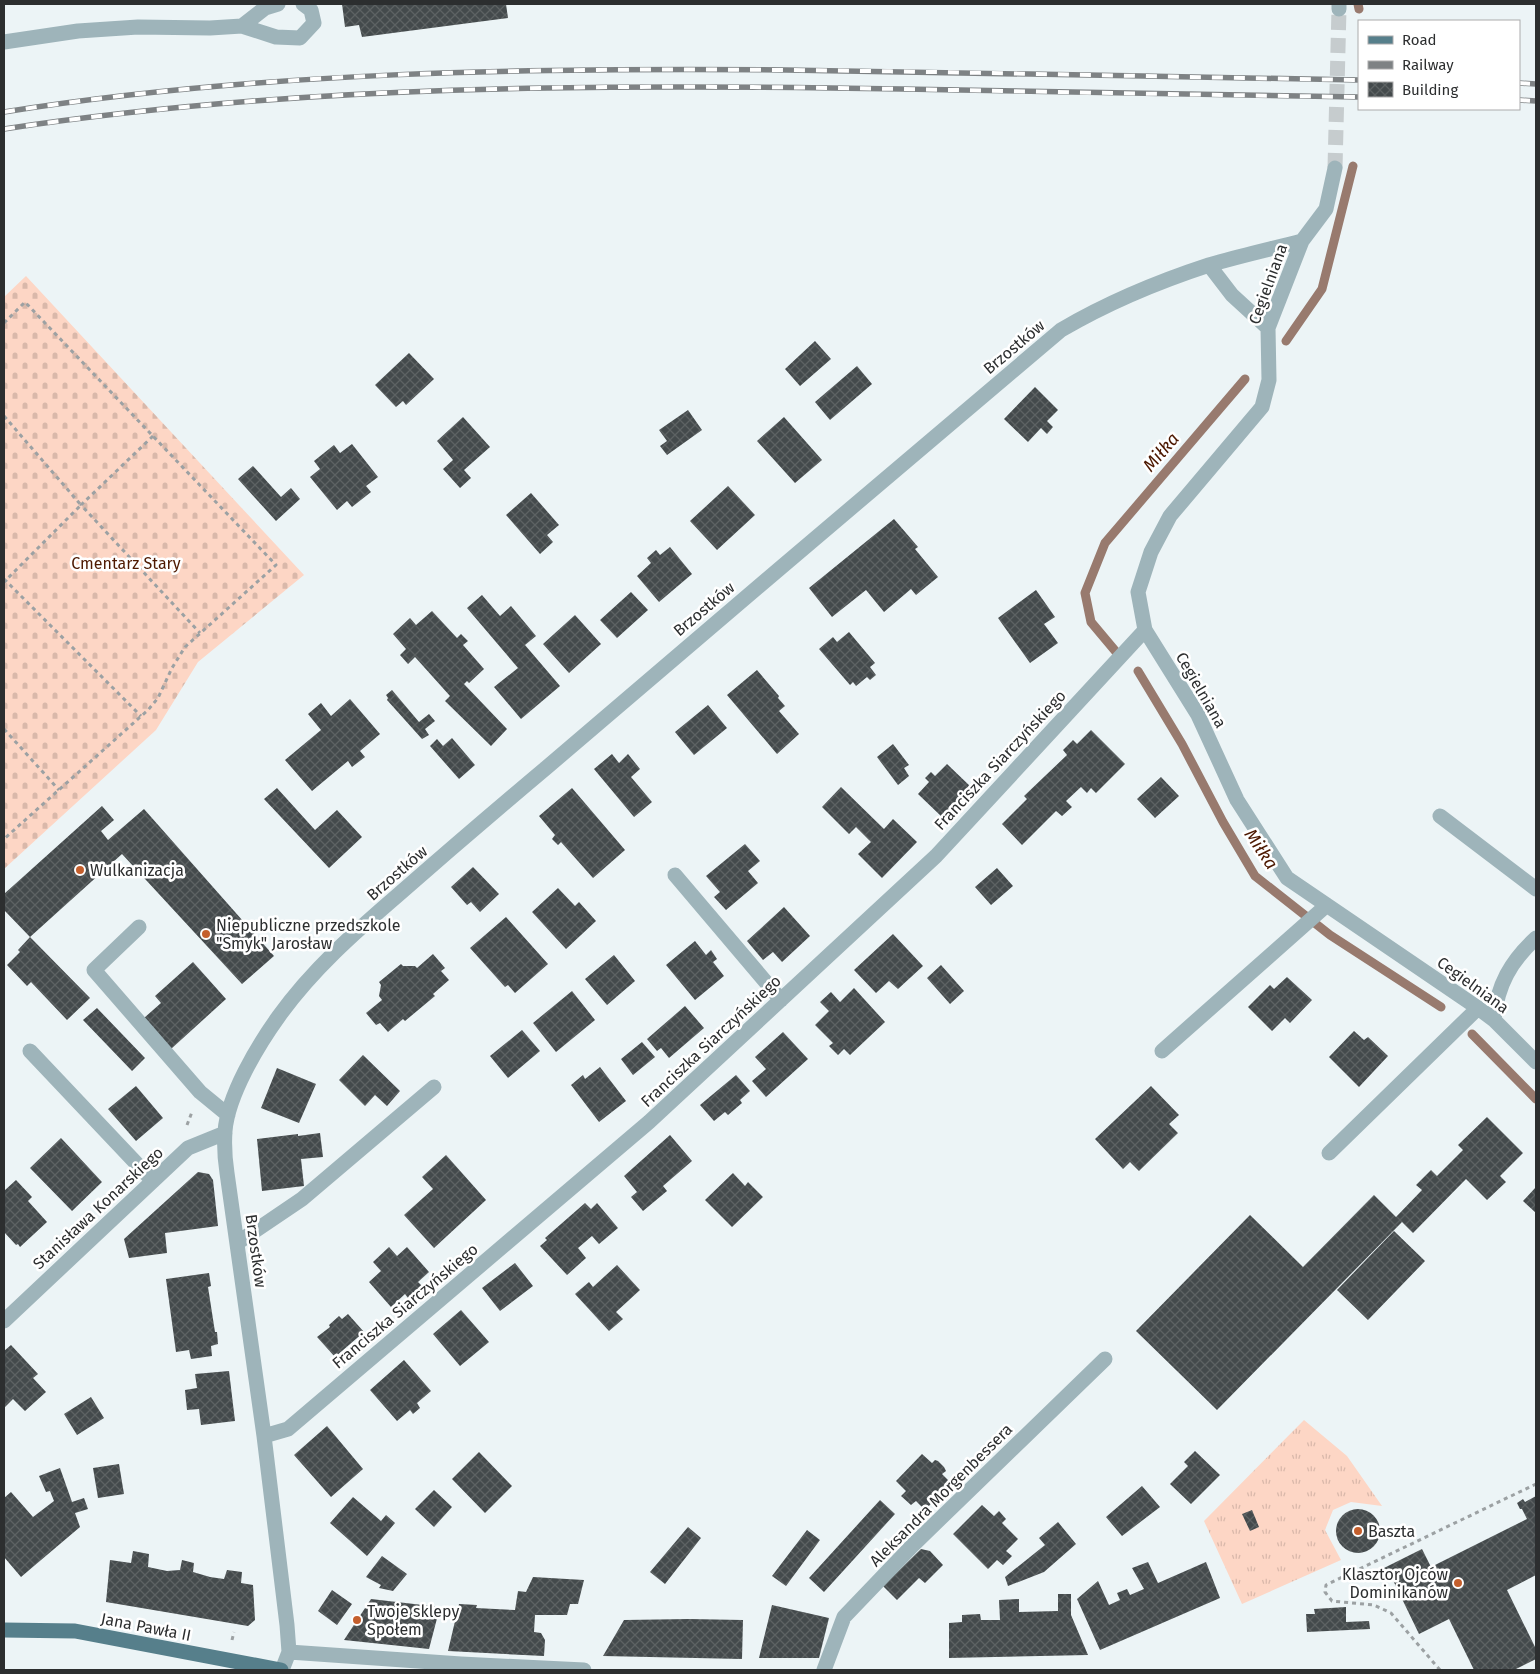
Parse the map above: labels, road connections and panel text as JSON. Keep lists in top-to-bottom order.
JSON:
{
  "streets": {
    "main road": ["Jana Pawła II"],
    "street": [
      "Cegielniana",
      "Brzostków",
      "Franciszka Siarczyńskiego",
      "Stanisława Konarskiego",
      "Aleksandra Morgenbessera"
    ]
  },
  "crossings": [
    ["Cegielniana", "Brzostków"],
    ["Cegielniana", "Franciszka Siarczyńskiego"],
    ["Brzostków", "Franciszka Siarczyńskiego"],
    ["Brzostków", "Stanisława Konarskiego"],
    ["Brzostków", "Jana Pawła II"]
  ],
  "water": ["Miłka"],
  "parks": ["Cmentarz Stary"],
  "places": [
    "Wulkanizacja",
    "Niepubliczne przedszkole \"Smyk\" Jarosław",
    "Baszta",
    "Klasztor Ojców Dominikanów",
    "Twoje sklepy Społem"
  ],
  "legend": ["Road", "Railway", "Building"]
}
